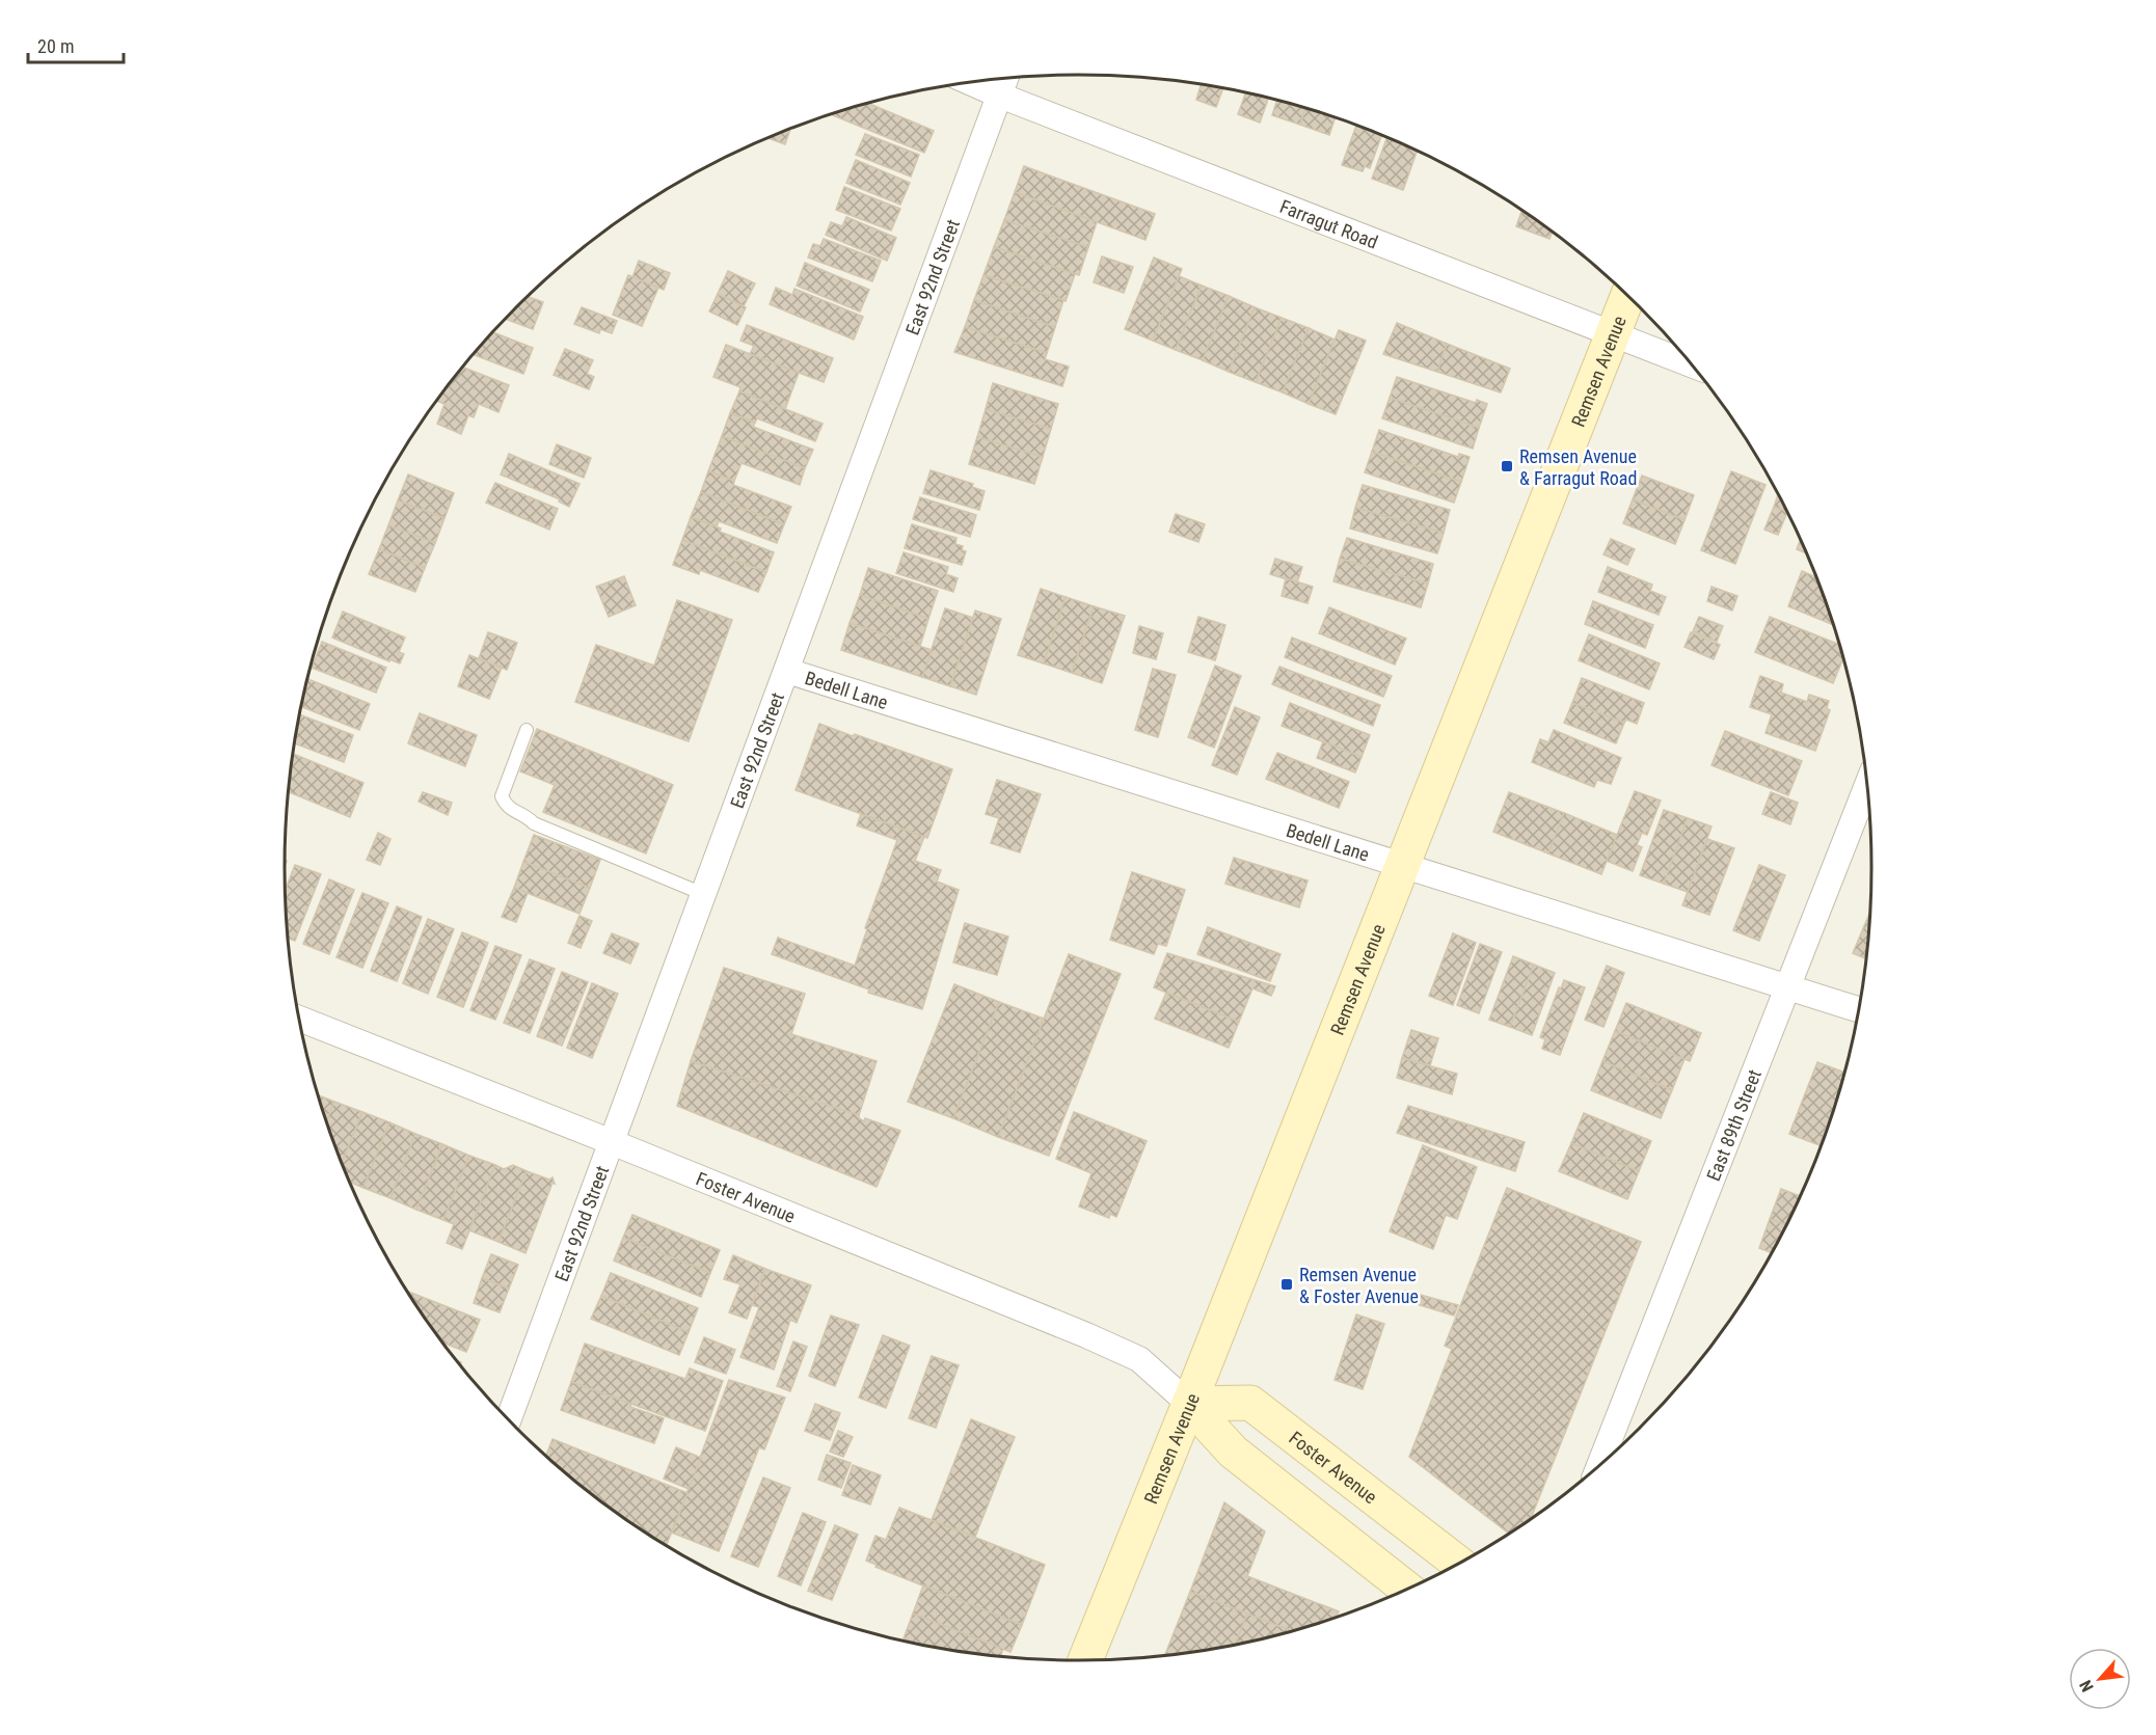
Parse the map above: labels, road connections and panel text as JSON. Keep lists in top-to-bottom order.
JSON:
{
  "streets": {
    "main road": ["Remsen Avenue", "Foster Avenue"],
    "street": [
      "Farragut Road",
      "East 92nd Street",
      "Bedell Lane",
      "East 89th Street"
    ]
  },
  "crossings": [
    ["Farragut Road", "East 92nd Street"],
    ["Farragut Road", "Remsen Avenue"],
    ["East 92nd Street", "Bedell Lane"],
    ["East 92nd Street", "Foster Avenue"],
    ["Remsen Avenue", "Bedell Lane"],
    ["Remsen Avenue", "Foster Avenue"],
    ["Bedell Lane", "East 89th Street"]
  ],
  "places": {
    "transit": ["Remsen Avenue & Farragut Road", "Remsen Avenue & Foster Avenue"]
  },
  "scale_bar": "20 m",
  "north": "bottom left"
}
